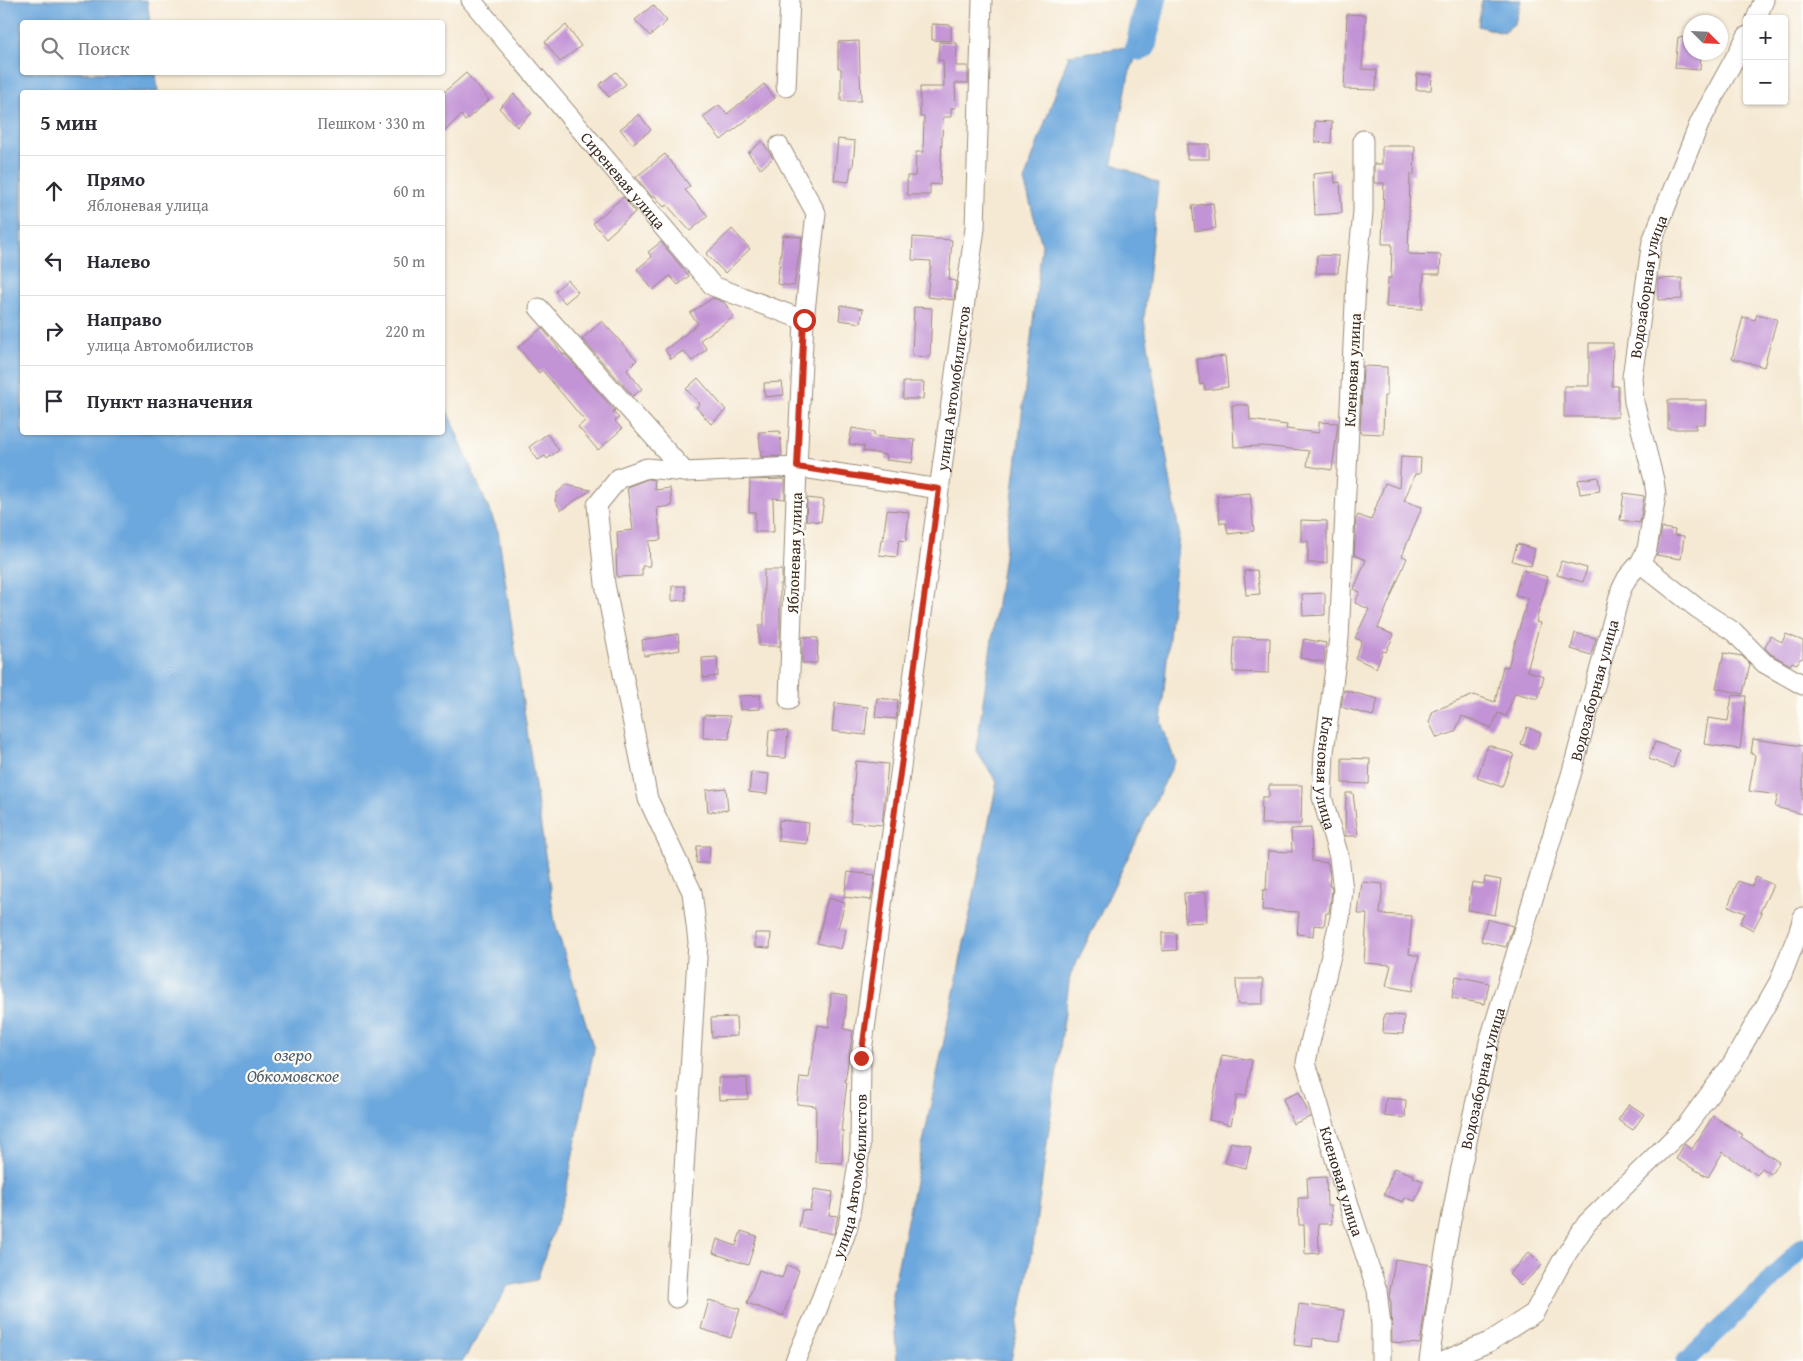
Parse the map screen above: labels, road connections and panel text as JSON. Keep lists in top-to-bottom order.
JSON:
{
  "streets": {
    "street": [
      "Сиреневая улица",
      "Водозаборная улица",
      "Кленовая улица",
      "улица Автомобилистов",
      "Яблоневая улица"
    ]
  },
  "crossings": [
    ["Сиреневая улица", "Яблоневая улица"]
  ],
  "water": ["озеро Обкомовское"],
  "north": "bottom right",
  "page": {
    "map_buttons": ["+", "−"],
    "search": "Поиск",
    "heading": ["5 мин", "Пешком · 330 m"],
    "list": [
      ["Прямо", "Яблоневая улица", "60 m"],
      ["Налево", "50 m"],
      ["Направо", "улица Автомобилистов", "220 m"],
      "Пункт назначения"
    ]
  }
}
